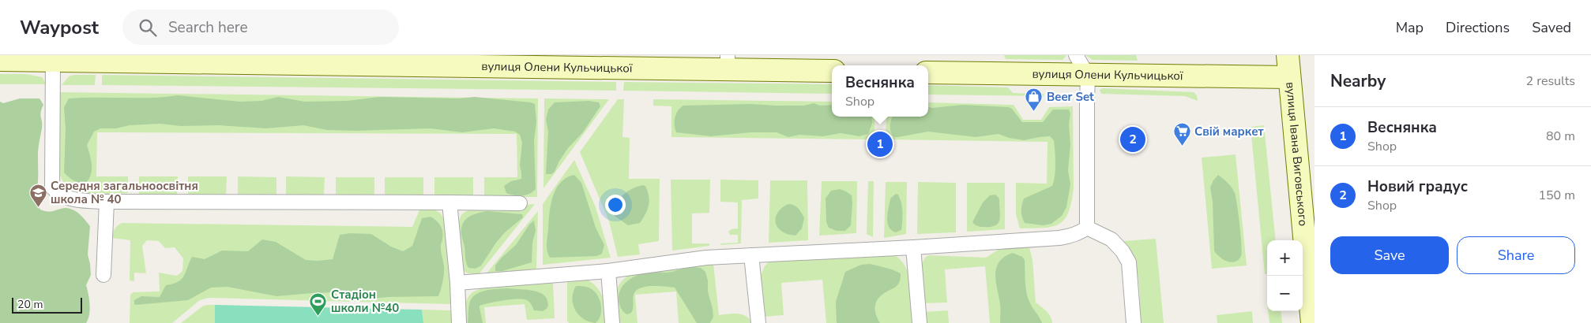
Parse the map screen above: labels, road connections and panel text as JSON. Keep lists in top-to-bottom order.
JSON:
{
  "streets": {
    "street": ["вулиця Олени Кульчицької", "вулиця Івана Виговського"]
  },
  "crossings": [
    ["вулиця Олени Кульчицької", "вулиця Івана Виговського"]
  ],
  "places": {
    "shop": ["Beer Set"],
    "supermarket": ["Свій маркет"],
    "school or university": ["Середня загальноосвітня школа № 40"],
    "sports": ["Стадіон школи №40"]
  },
  "scale_bar": "20 m",
  "page": {
    "header": "Waypost",
    "search": "Search here",
    "nav": ["Map", "Directions", "Saved"],
    "heading": ["Nearby", "2 results"],
    "popup": ["Веснянка", "Shop"],
    "list": [
      {
        "mark": "1",
        "name": "Веснянка",
        "note": "Shop",
        "value": "80 m"
      },
      {
        "mark": "2",
        "name": "Новий градус",
        "note": "Shop",
        "value": "150 m"
      }
    ],
    "pins": ["2", "1"],
    "buttons": ["Save", "Share"],
    "map_buttons": ["+", "−"],
    "scale": "20 m"
  }
}
